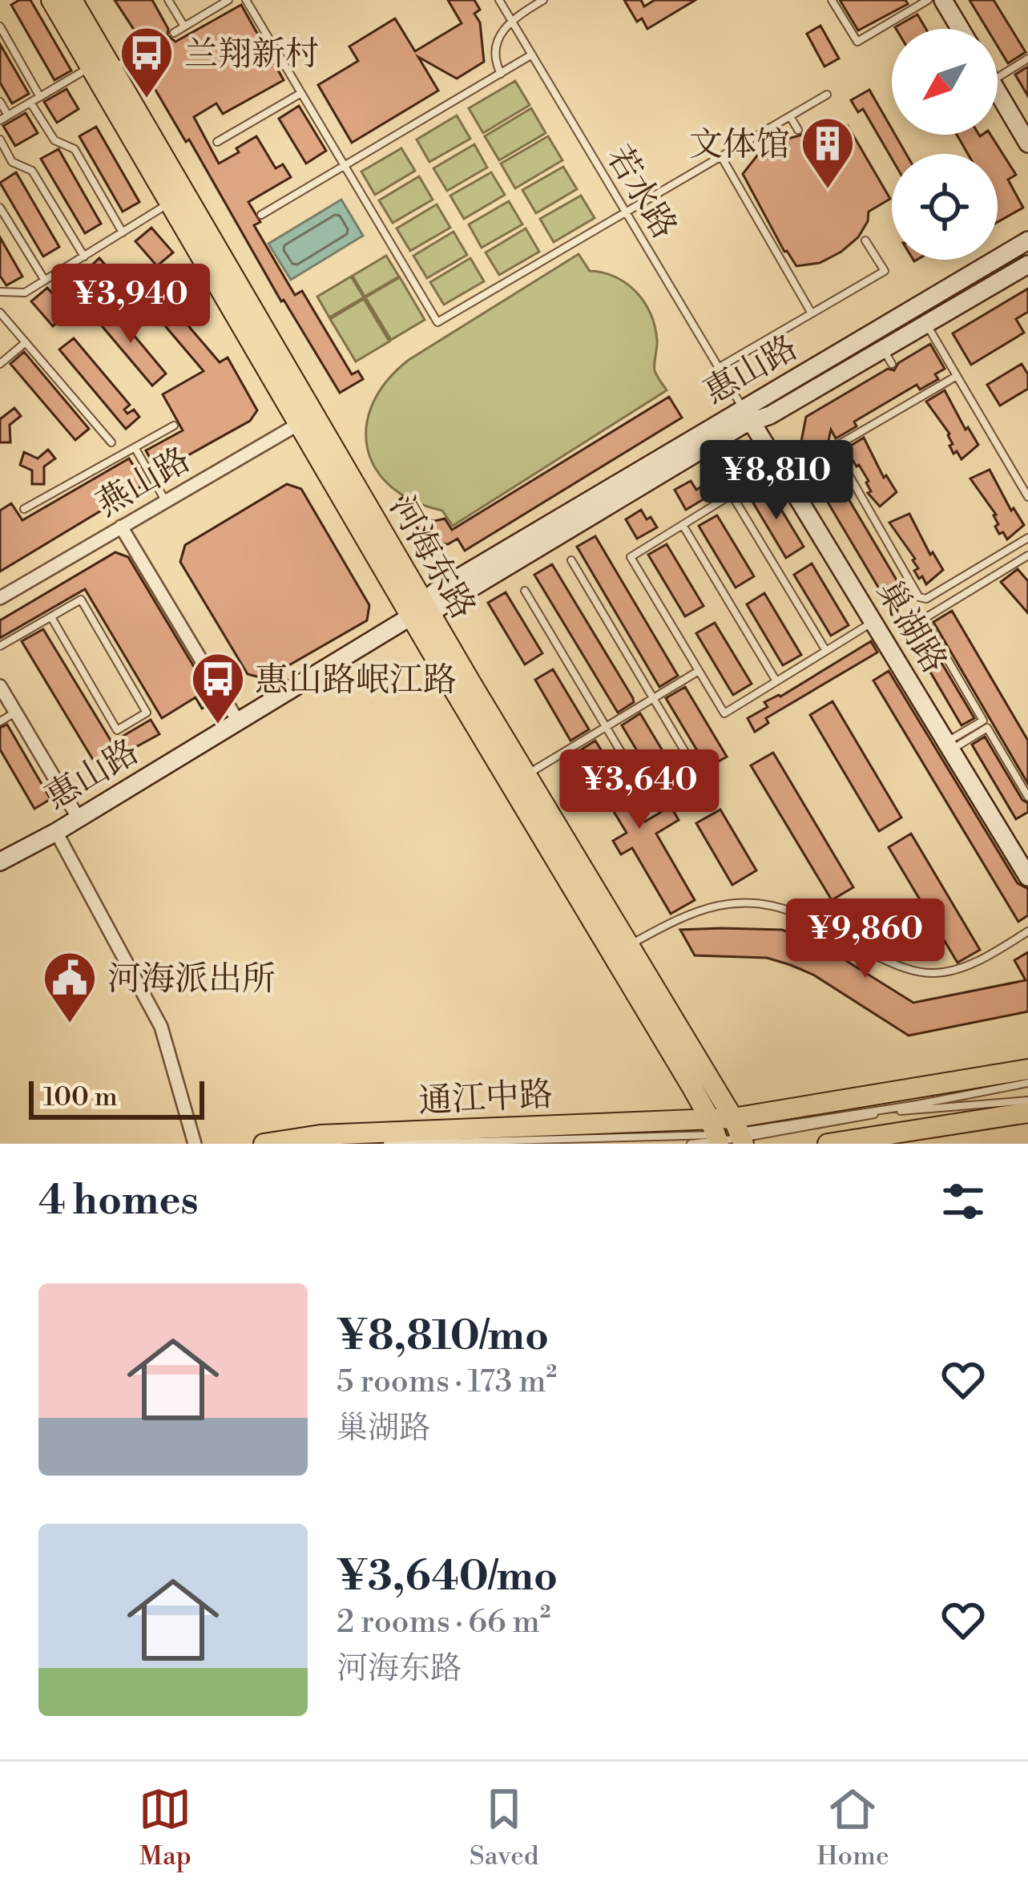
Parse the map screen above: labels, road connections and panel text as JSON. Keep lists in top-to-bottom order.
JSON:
{
  "streets": {
    "main road": ["河海东路", "通江中路"],
    "street": ["惠山路", "燕山路", "巢湖路"],
    "lane": ["若水路"]
  },
  "crossings": [
    ["若水路", "惠山路"],
    ["若水路", "巢湖路"],
    ["惠山路", "河海东路"],
    ["惠山路", "巢湖路"],
    ["燕山路", "河海东路"],
    ["河海东路", "通江中路"]
  ],
  "places": {
    "bus stop": ["兰翔新村", "惠山路岷江路"],
    "building": ["文体馆"],
    "public building": ["河海派出所"]
  },
  "scale_bar": "100 m",
  "north": "bottom left",
  "page": {
    "price": [
      "¥3,940",
      "¥8,810",
      "¥3,640",
      "¥9,860"
    ],
    "scale": "100 m",
    "heading": "4 homes",
    "list": [
      {
        "name": "¥8,810/mo",
        "note": "5 rooms · 173 m² · 巢湖路"
      },
      {
        "name": "¥3,640/mo",
        "note": "2 rooms · 66 m² · 河海东路"
      }
    ],
    "tabs": ["Map", "Saved", "Home"]
  }
}
